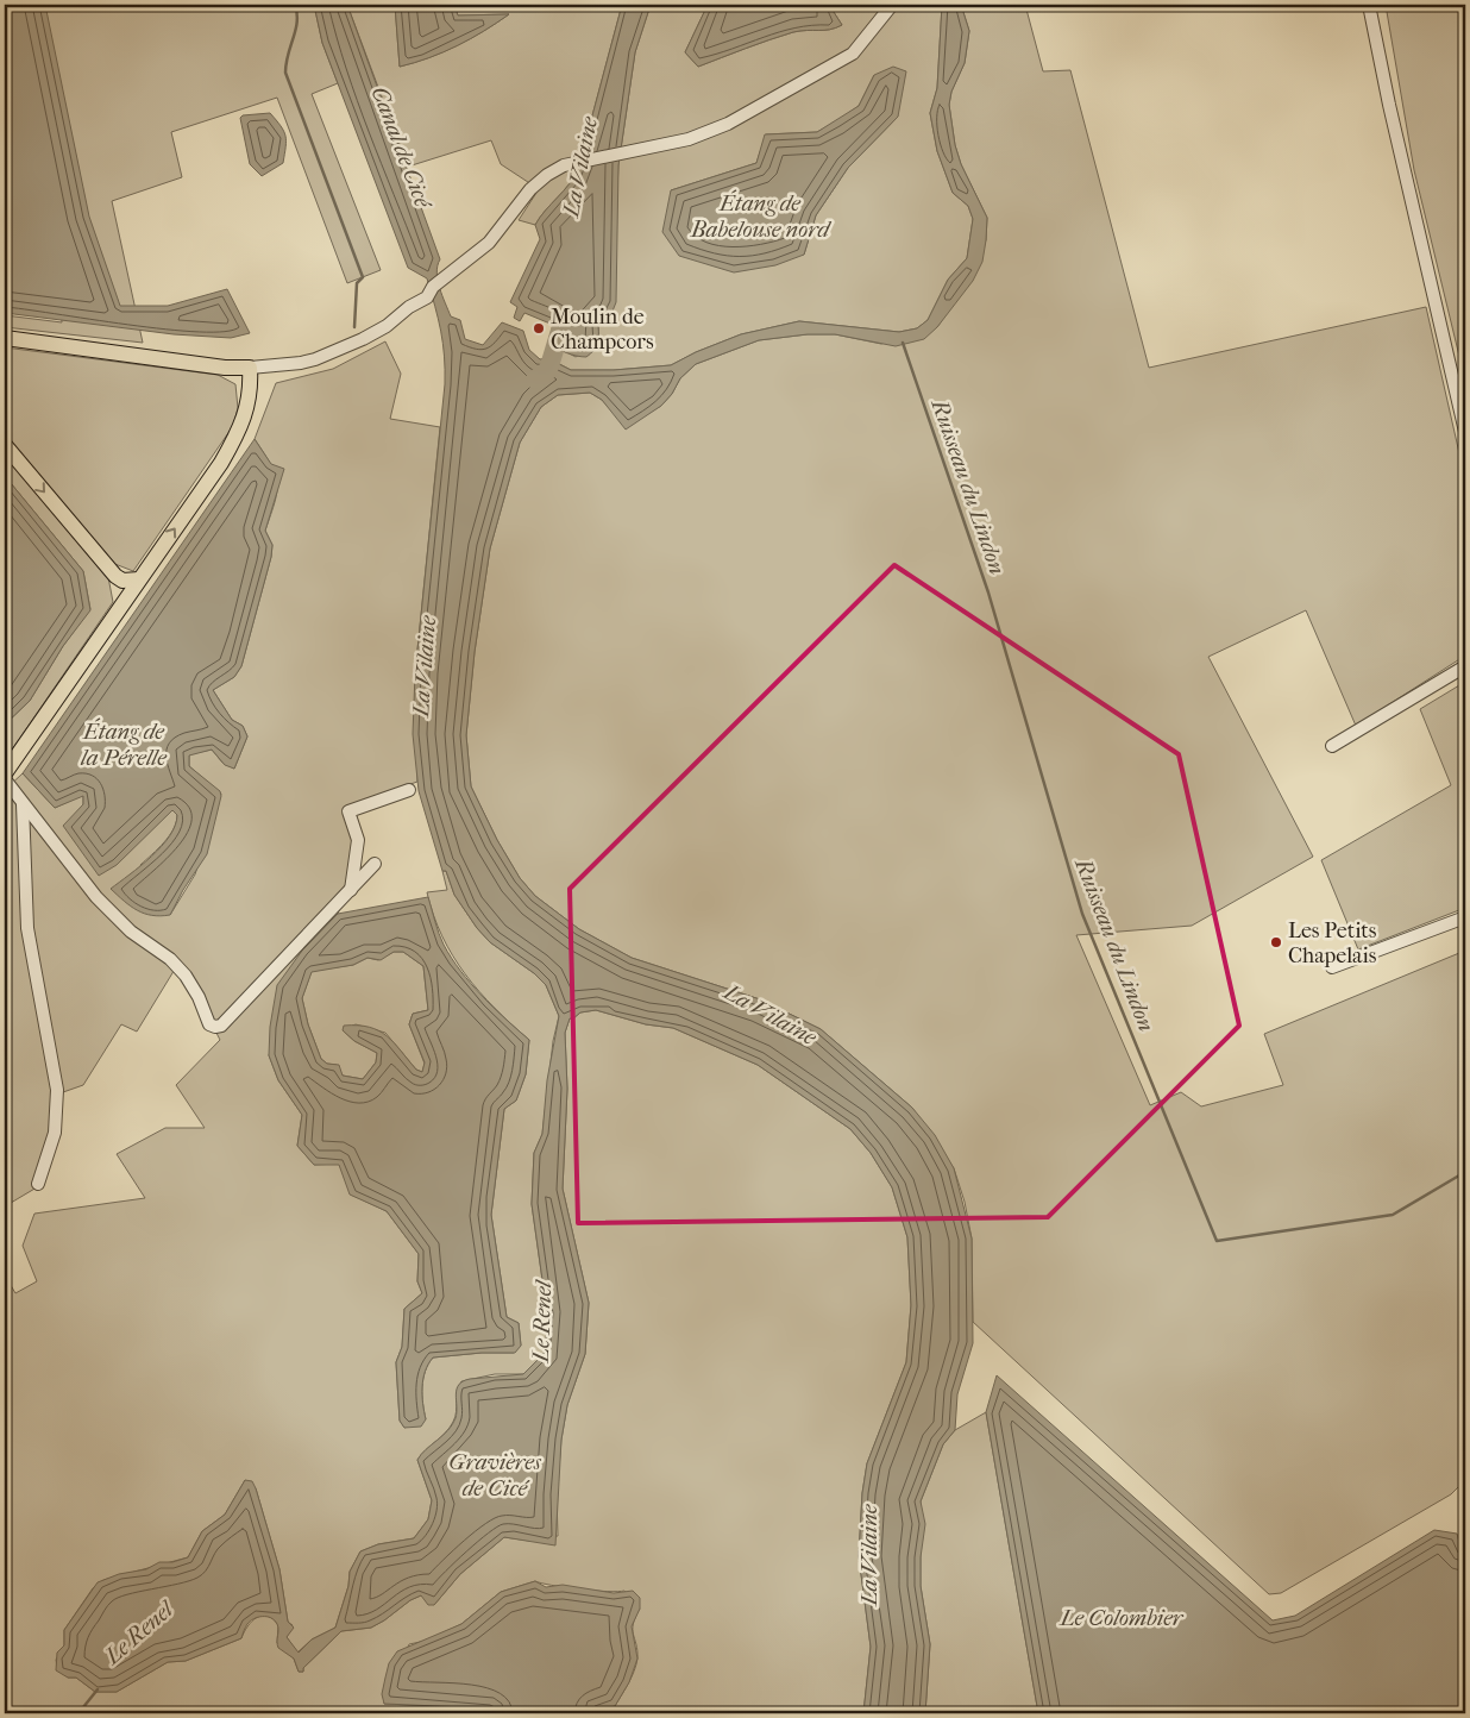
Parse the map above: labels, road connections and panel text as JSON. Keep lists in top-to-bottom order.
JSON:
{
  "water": [
    "Canal de Cicé",
    "La Vilaine",
    "Étang de Babelouse nord",
    "Ruisseau du Lindon",
    "Étang de la Pérelle",
    "Le Renel",
    "Gravières de Cicé",
    "Le Colombier"
  ],
  "places": ["Moulin de Champcors", "Les Petits Chapelais"]
}
